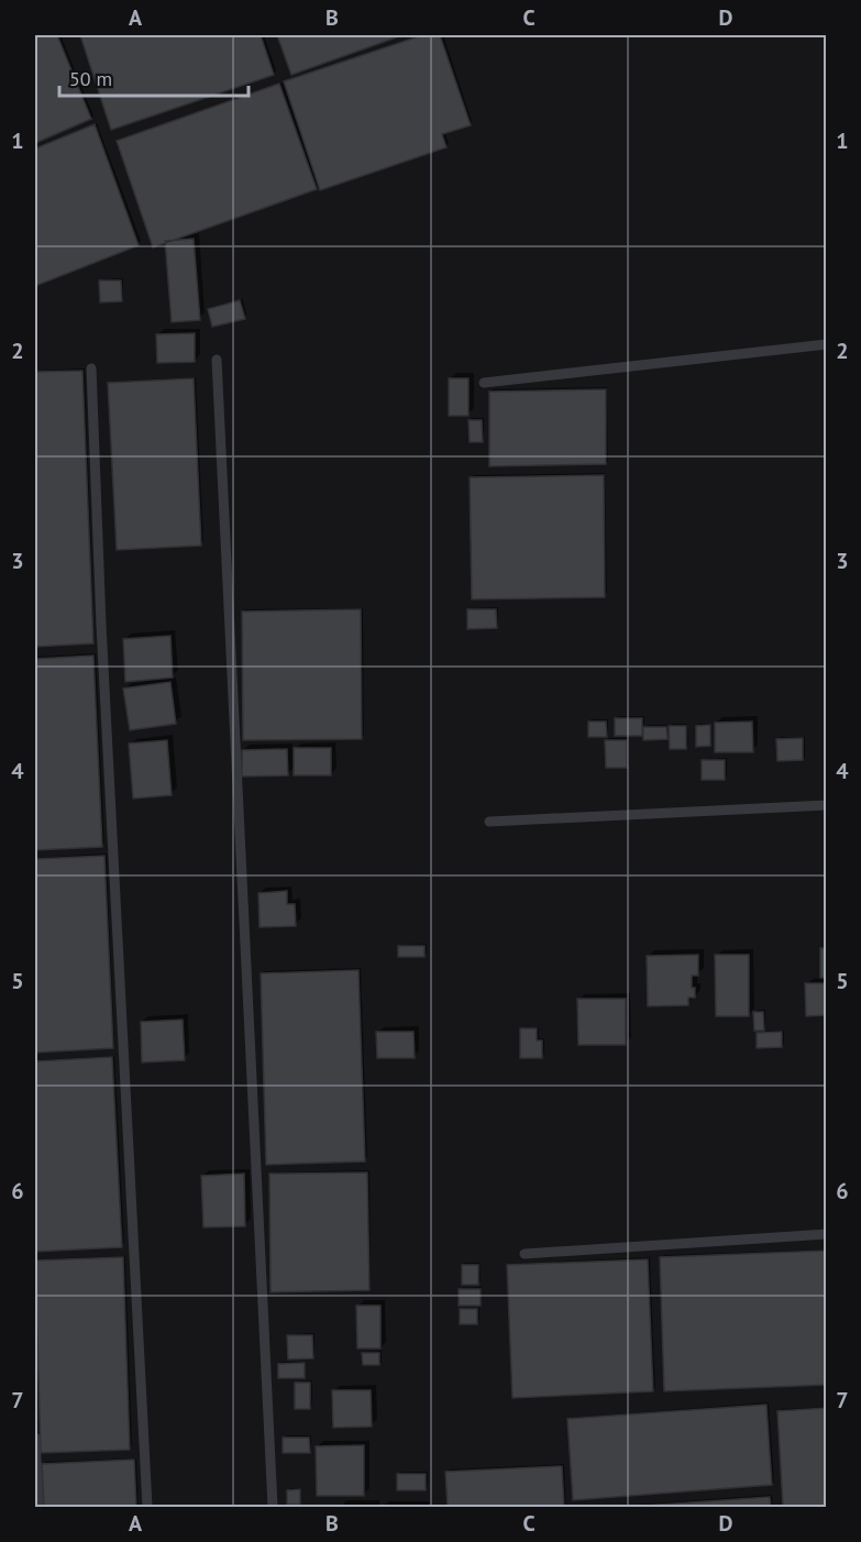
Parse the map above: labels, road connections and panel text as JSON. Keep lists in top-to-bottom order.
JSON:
{
  "scale_bar": "50 m",
  "grid": {
    "columns": [
      "A",
      "B",
      "C",
      "D"
    ],
    "rows": [
      "1",
      "2",
      "3",
      "4",
      "5",
      "6",
      "7"
    ]
  }
}
